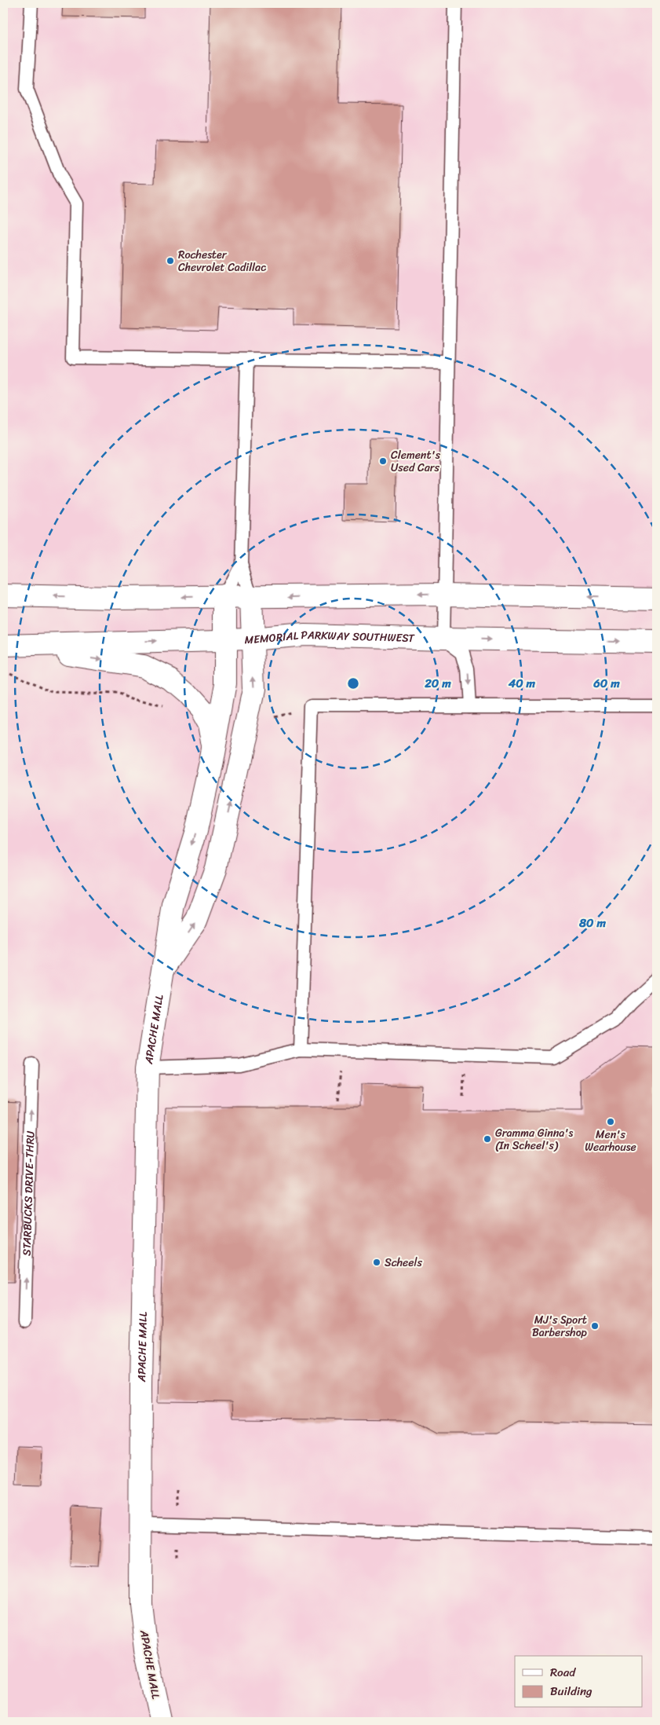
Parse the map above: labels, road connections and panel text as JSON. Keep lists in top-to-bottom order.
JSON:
{
  "streets": {
    "street": ["MEMORIAL PARKWAY SOUTHWEST", "APACHE MALL"],
    "lane": ["STARBUCKS DRIVE-THRU"]
  },
  "crossings": [
    ["MEMORIAL PARKWAY SOUTHWEST", "APACHE MALL"]
  ],
  "one_way": ["STARBUCKS DRIVE-THRU"],
  "places": [
    "Rochester Chevrolet Cadillac",
    "Clement's Used Cars",
    "Men's Wearhouse",
    "Gramma Ginna's (In Scheel's)",
    "Scheels",
    "MJ's Sport Barbershop"
  ],
  "legend": ["Road", "Building"],
  "rings": [
    "20 m",
    "40 m",
    "60 m",
    "80 m"
  ]
}
